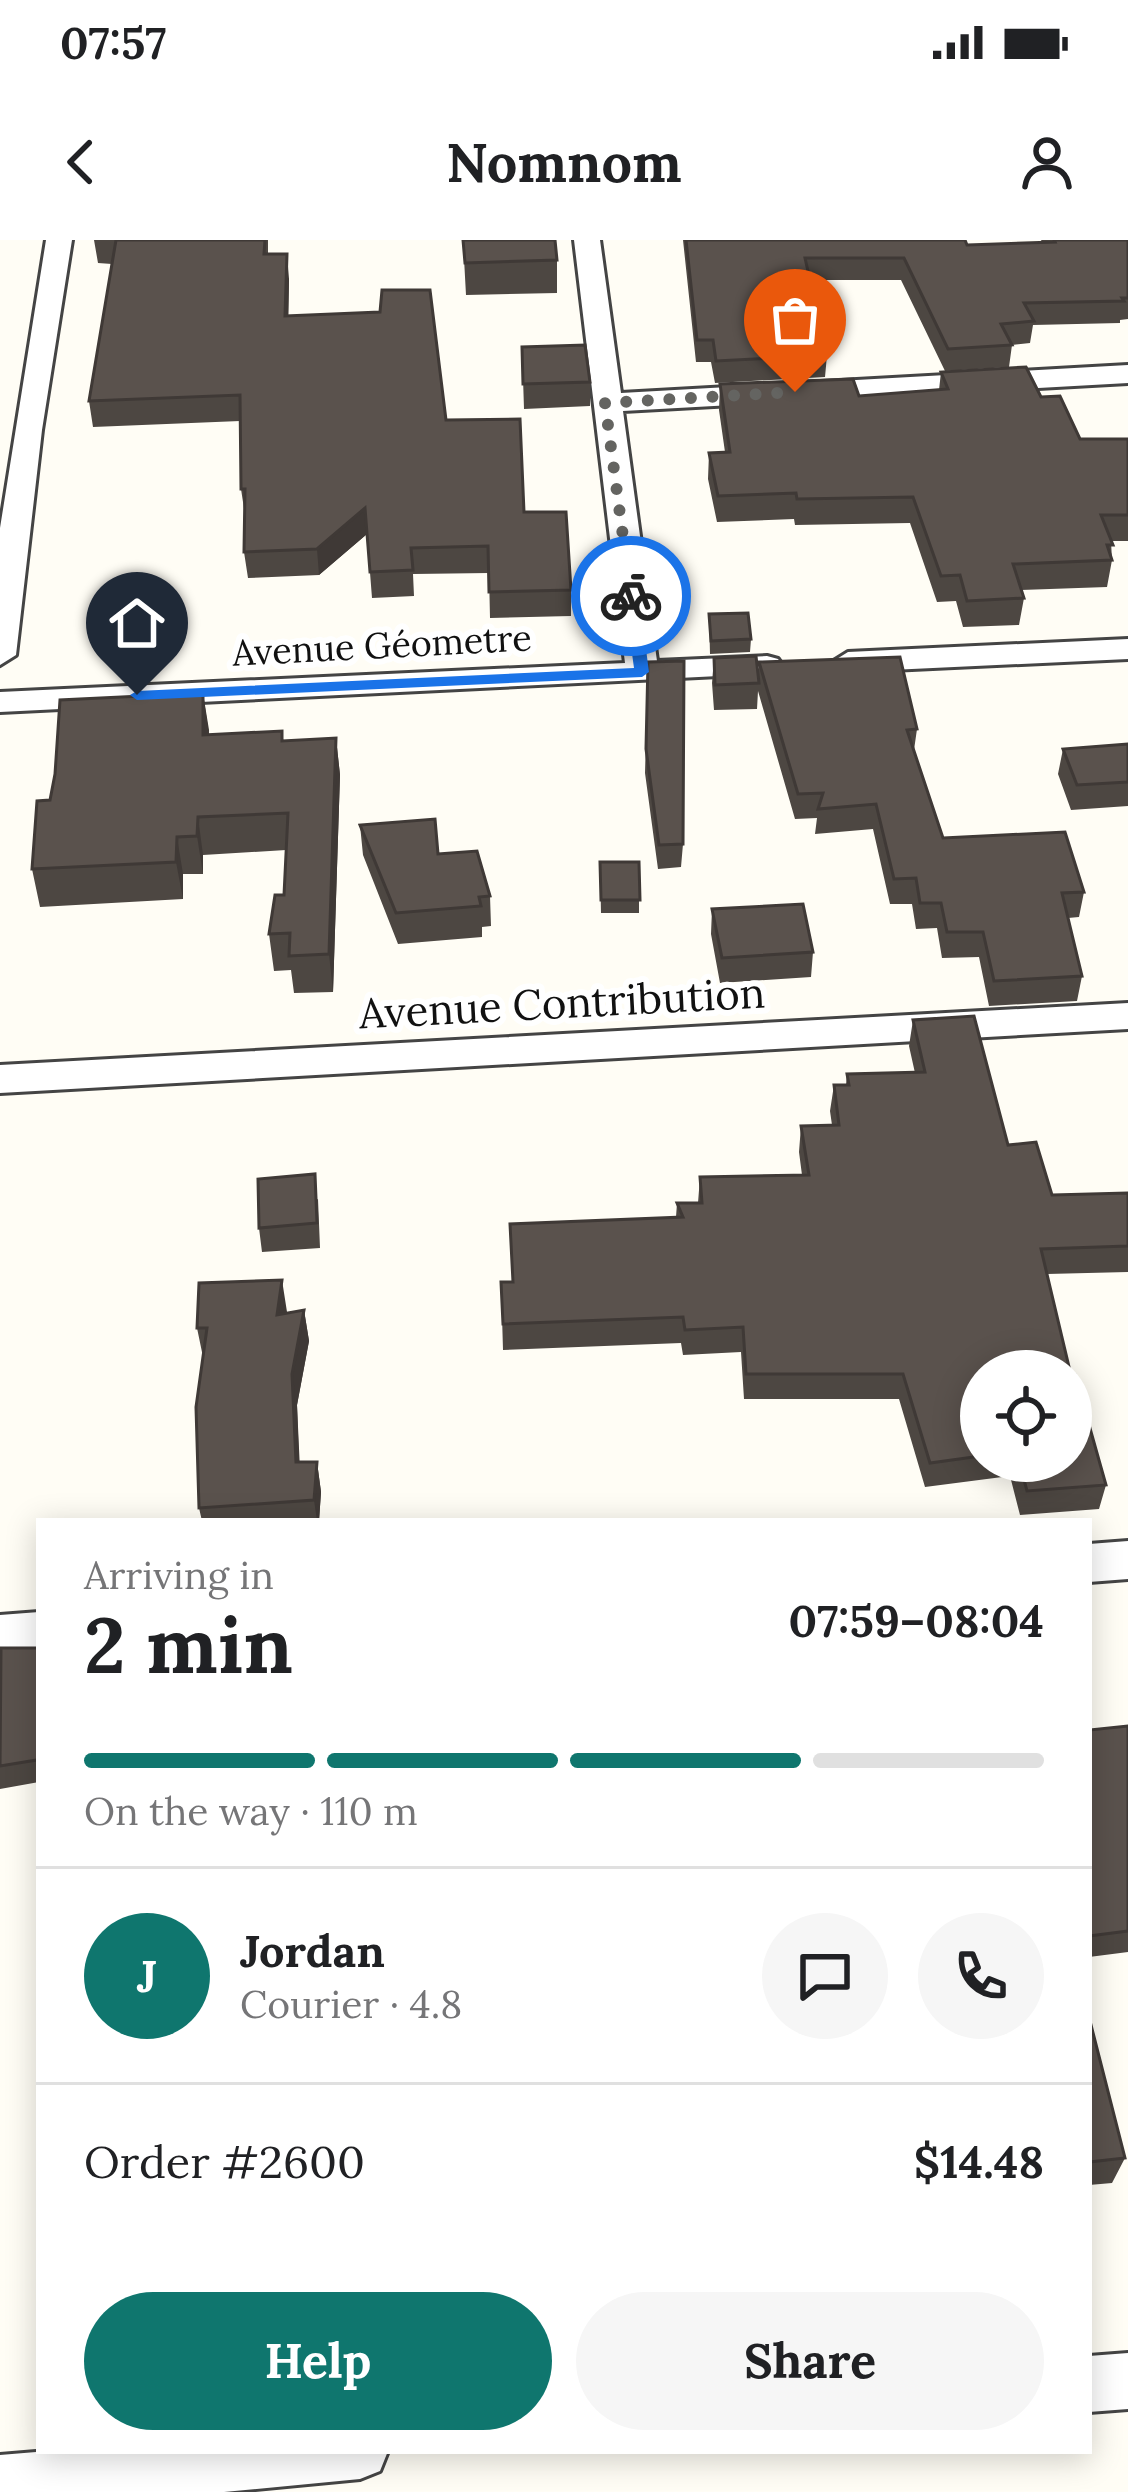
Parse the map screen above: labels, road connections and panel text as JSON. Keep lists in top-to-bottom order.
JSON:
{
  "streets": {
    "street": ["Avenue Géometre", "Avenue Contribution"]
  },
  "page": {
    "status": "07:57",
    "header": "Nomnom",
    "heading": ["2 min", "Arriving in", "07:59–08:04"],
    "panel": [
      "Jordan",
      "Courier · 4.8",
      "Order #2600",
      "$14.48"
    ],
    "bar": "On the way · 110 m",
    "round": "J",
    "buttons": ["Help", "Share"]
  }
}
